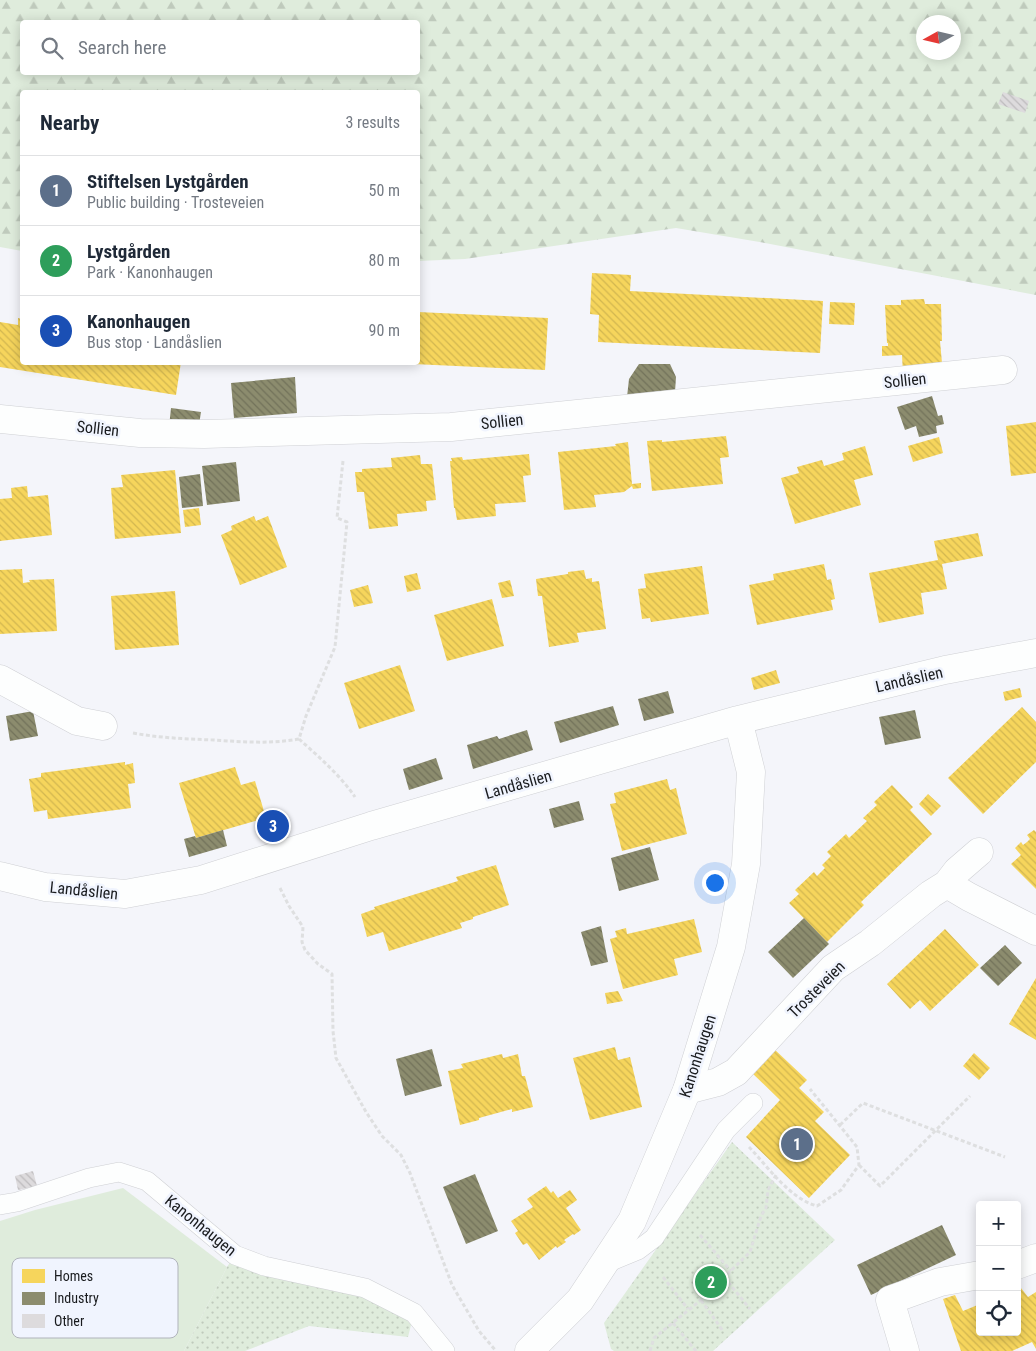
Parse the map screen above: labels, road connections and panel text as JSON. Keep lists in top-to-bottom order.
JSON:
{
  "streets": {
    "street": [
      "Sollien",
      "Landåslien",
      "Trosteveien",
      "Kanonhaugen"
    ]
  },
  "crossings": [
    ["Landåslien", "Kanonhaugen"],
    ["Trosteveien", "Kanonhaugen"]
  ],
  "legend": ["Homes", "Industry", "Other"],
  "north": "left",
  "page": {
    "search": "Search here",
    "heading": ["Nearby", "3 results"],
    "list": [
      {
        "mark": "1",
        "name": "Stiftelsen Lystgården",
        "note": "Public building · Trosteveien",
        "value": "50 m"
      },
      {
        "mark": "2",
        "name": "Lystgården",
        "note": "Park · Kanonhaugen",
        "value": "80 m"
      },
      {
        "mark": "3",
        "name": "Kanonhaugen",
        "note": "Bus stop · Landåslien",
        "value": "90 m"
      }
    ],
    "pins": ["3", "1", "2"],
    "map_buttons": ["+", "−"]
  }
}
